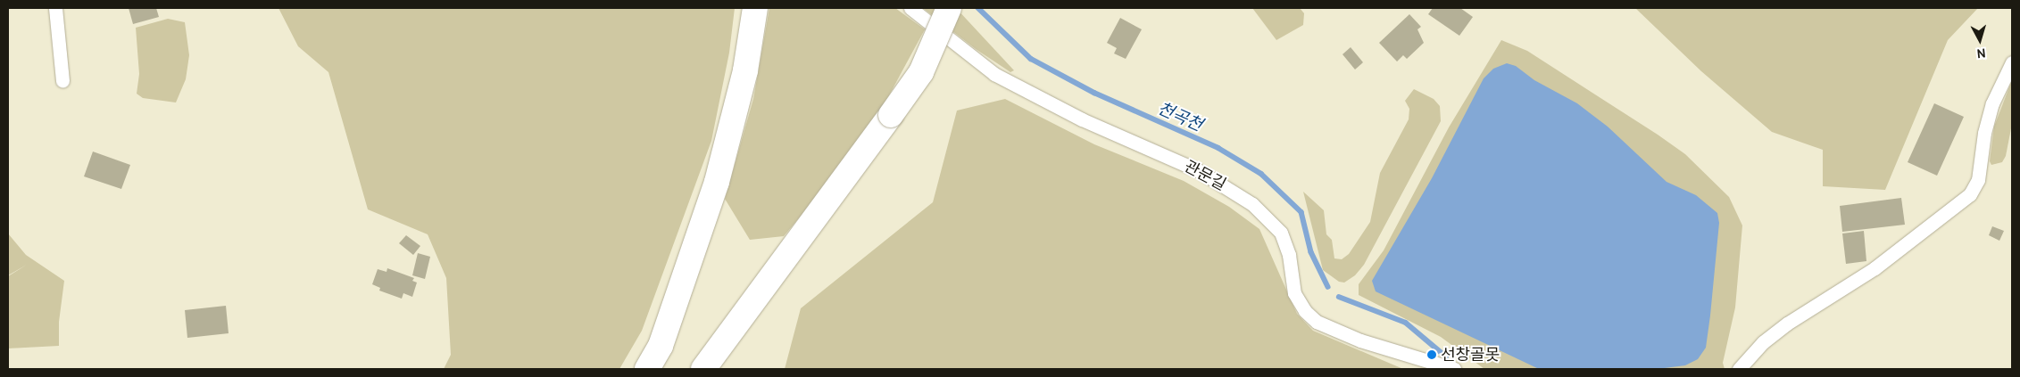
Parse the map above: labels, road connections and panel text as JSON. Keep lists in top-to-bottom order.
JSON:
{
  "streets": {
    "street": ["관문길"]
  },
  "water": ["천곡천"],
  "places": ["선창골못"],
  "north": "bottom"
}
